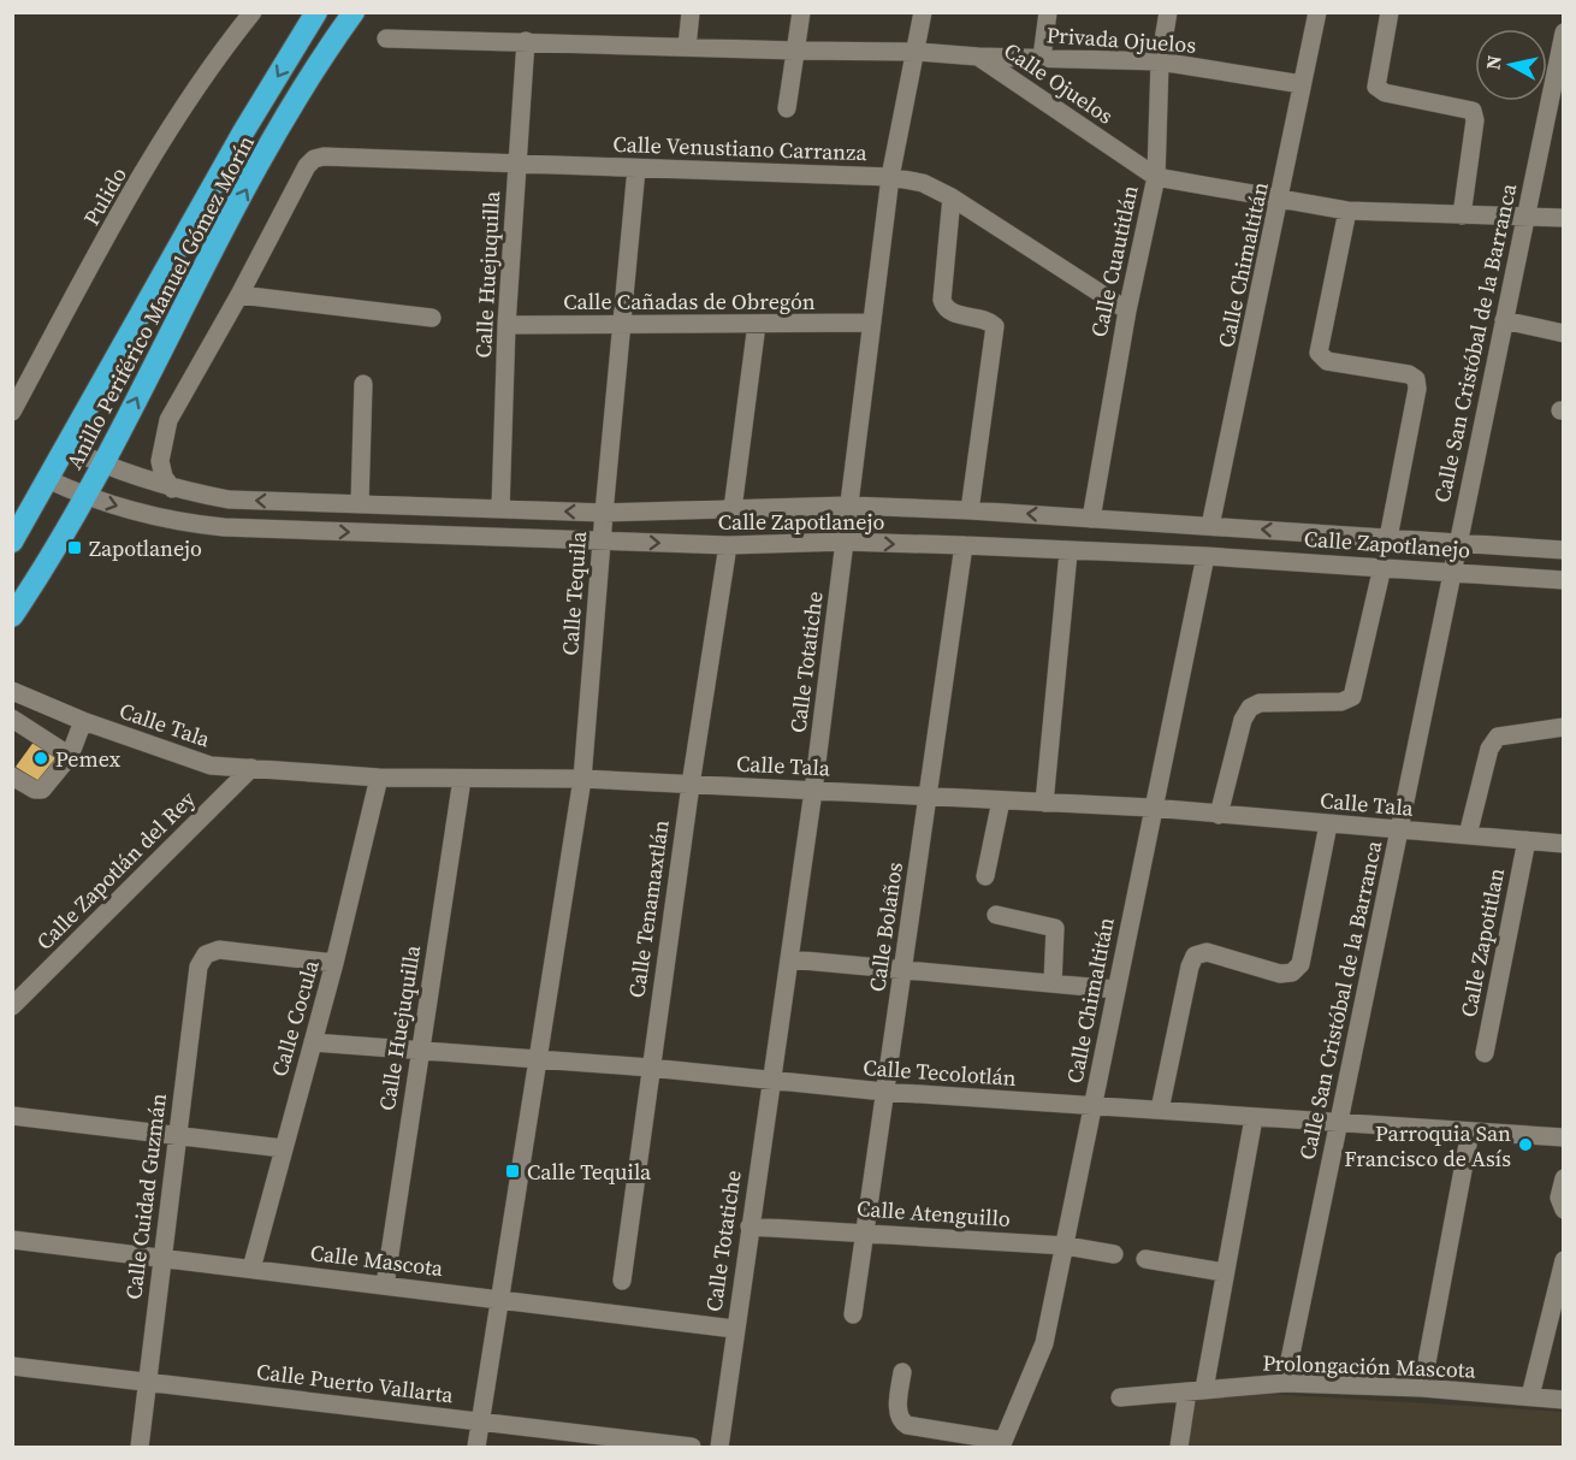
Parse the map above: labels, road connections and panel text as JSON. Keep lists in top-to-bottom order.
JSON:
{
  "streets": {
    "highway": ["Anillo Periférico Manuel Gómez Morín"],
    "street": [
      "Privada Ojuelos",
      "Calle Ojuelos",
      "Calle Venustiano Carranza",
      "Pulido",
      "Calle Cuautitlán",
      "Calle Chimaltitán",
      "Calle Huejuquilla",
      "Calle Cañadas de Obregón",
      "Calle San Cristóbal de la Barranca",
      "Calle Zapotlanejo",
      "Calle Tequila",
      "Calle Totatiche",
      "Calle Tala",
      "Calle Zapotlán del Rey",
      "Calle Tenamaxtlán",
      "Calle Bolaños",
      "Calle Zapotitlan",
      "Calle Cocula",
      "Calle Tecolotlán",
      "Calle Cuidad Guzmán",
      "Calle Atenguillo",
      "Calle Mascota",
      "Prolongación Mascota",
      "Calle Puerto Vallarta"
    ]
  },
  "crossings": [
    ["Privada Ojuelos", "Calle Ojuelos"],
    ["Privada Ojuelos", "Calle Cuautitlán"],
    ["Privada Ojuelos", "Calle Chimaltitán"],
    ["Calle Ojuelos", "Calle Cuautitlán"],
    ["Calle Ojuelos", "Calle Chimaltitán"],
    ["Calle Ojuelos", "Calle Huejuquilla"],
    ["Calle Ojuelos", "Calle San Cristóbal de la Barranca"],
    ["Calle Ojuelos", "Calle Totatiche"],
    ["Calle Venustiano Carranza", "Calle Cuautitlán"],
    ["Calle Venustiano Carranza", "Calle Huejuquilla"],
    ["Calle Venustiano Carranza", "Calle Tequila"],
    ["Calle Venustiano Carranza", "Calle Totatiche"],
    ["Calle Cuautitlán", "Calle Zapotlanejo"],
    ["Calle Chimaltitán", "Calle Zapotlanejo"],
    ["Calle Chimaltitán", "Calle Tala"],
    ["Calle Chimaltitán", "Calle Tecolotlán"],
    ["Calle Chimaltitán", "Calle Atenguillo"],
    ["Calle Huejuquilla", "Calle Cañadas de Obregón"],
    ["Calle Huejuquilla", "Calle Zapotlanejo"],
    ["Calle Huejuquilla", "Calle Tala"],
    ["Calle Huejuquilla", "Calle Tecolotlán"],
    ["Calle Huejuquilla", "Calle Mascota"],
    ["Calle Cañadas de Obregón", "Calle Tequila"],
    ["Calle Cañadas de Obregón", "Calle Totatiche"],
    ["Anillo Periférico Manuel Gómez Morín", "Calle Zapotlanejo"],
    ["Calle San Cristóbal de la Barranca", "Calle Zapotlanejo"],
    ["Calle San Cristóbal de la Barranca", "Calle Tala"],
    ["Calle San Cristóbal de la Barranca", "Calle Tecolotlán"],
    ["Calle San Cristóbal de la Barranca", "Prolongación Mascota"],
    ["Calle Zapotlanejo", "Calle Tequila"],
    ["Calle Zapotlanejo", "Calle Totatiche"],
    ["Calle Zapotlanejo", "Calle Tenamaxtlán"],
    ["Calle Zapotlanejo", "Calle Bolaños"],
    ["Calle Tequila", "Calle Tala"],
    ["Calle Tequila", "Calle Tecolotlán"],
    ["Calle Tequila", "Calle Mascota"],
    ["Calle Tequila", "Calle Puerto Vallarta"],
    ["Calle Totatiche", "Calle Tala"],
    ["Calle Totatiche", "Calle Tecolotlán"],
    ["Calle Totatiche", "Calle Atenguillo"],
    ["Calle Totatiche", "Calle Mascota"],
    ["Calle Tala", "Calle Zapotlán del Rey"],
    ["Calle Tala", "Calle Tenamaxtlán"],
    ["Calle Tala", "Calle Bolaños"],
    ["Calle Tala", "Calle Zapotitlan"],
    ["Calle Tala", "Calle Cocula"],
    ["Calle Tenamaxtlán", "Calle Tecolotlán"],
    ["Calle Bolaños", "Calle Tecolotlán"],
    ["Calle Bolaños", "Calle Atenguillo"],
    ["Calle Cocula", "Calle Tecolotlán"],
    ["Calle Cocula", "Calle Cuidad Guzmán"],
    ["Calle Cocula", "Calle Mascota"],
    ["Calle Cuidad Guzmán", "Calle Mascota"],
    ["Calle Cuidad Guzmán", "Calle Puerto Vallarta"]
  ],
  "places": {
    "transit": ["Zapotlanejo", "Calle Tequila"],
    "other": ["Pemex", "Parroquia San Francisco de Asís"]
  },
  "north": "left"
}
